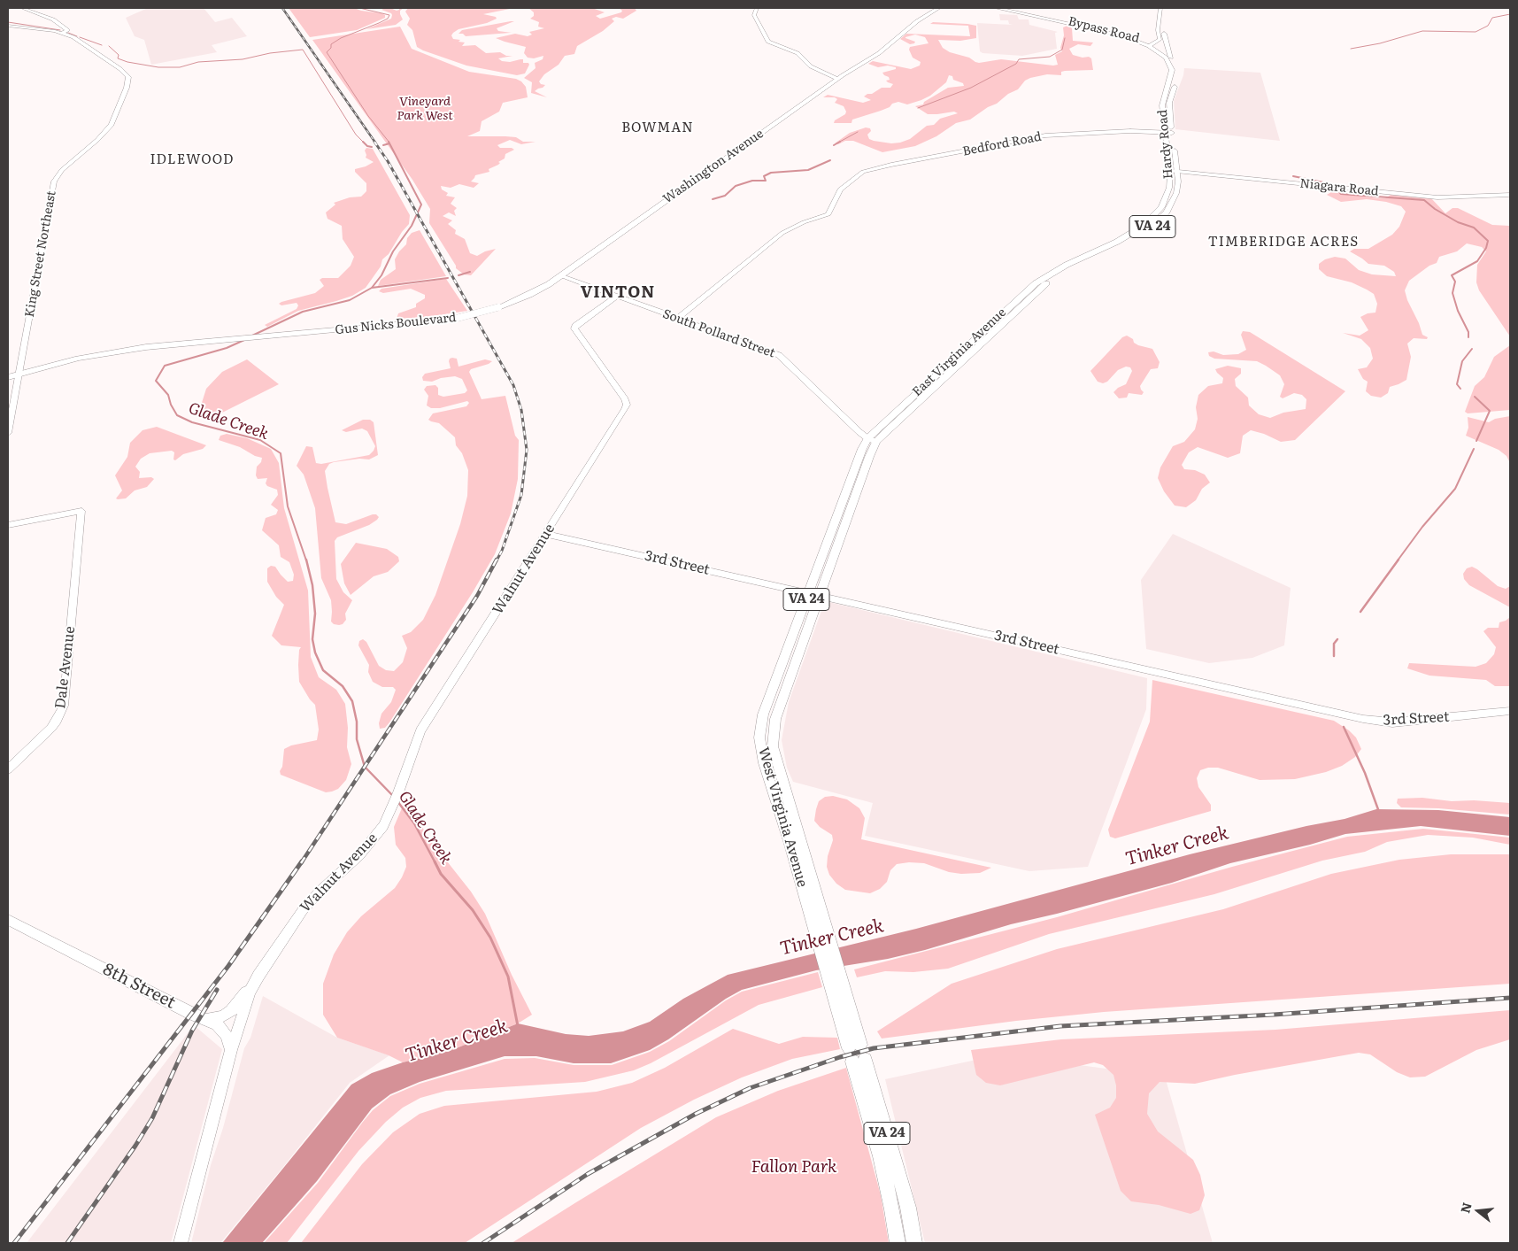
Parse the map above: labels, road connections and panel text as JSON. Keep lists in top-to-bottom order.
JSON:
{
  "streets": {
    "main road": [
      "Bypass Road",
      "Hardy Road",
      "Washington Avenue",
      "VA 24",
      "Gus Nicks Boulevard",
      "East Virginia Avenue",
      "West Virginia Avenue"
    ],
    "street": [
      "Bedford Road",
      "Niagara Road",
      "King Street Northeast",
      "South Pollard Street",
      "3rd Street",
      "Walnut Avenue",
      "Dale Avenue",
      "8th Street"
    ]
  },
  "crossings": [
    ["Bypass Road", "Hardy Road"],
    ["Bedford Road", "Hardy Road"],
    ["Bedford Road", "South Pollard Street"],
    ["Hardy Road", "Niagara Road"],
    ["Hardy Road", "East Virginia Avenue"],
    ["Washington Avenue", "Gus Nicks Boulevard"],
    ["Washington Avenue", "South Pollard Street"],
    ["VA 24", "West Virginia Avenue"],
    ["King Street Northeast", "Gus Nicks Boulevard"],
    ["Gus Nicks Boulevard", "South Pollard Street"],
    ["South Pollard Street", "East Virginia Avenue"],
    ["South Pollard Street", "Walnut Avenue"],
    ["South Pollard Street", "West Virginia Avenue"],
    ["East Virginia Avenue", "West Virginia Avenue"],
    ["3rd Street", "Walnut Avenue"],
    ["3rd Street", "West Virginia Avenue"],
    ["Walnut Avenue", "8th Street"]
  ],
  "districts": [
    "BOWMAN",
    "IDLEWOOD",
    "TIMBERIDGE ACRES",
    "VINTON"
  ],
  "water": ["Glade Creek", "Tinker Creek"],
  "parks": ["Vineyard Park West", "Fallon Park"],
  "north": "left"
}
